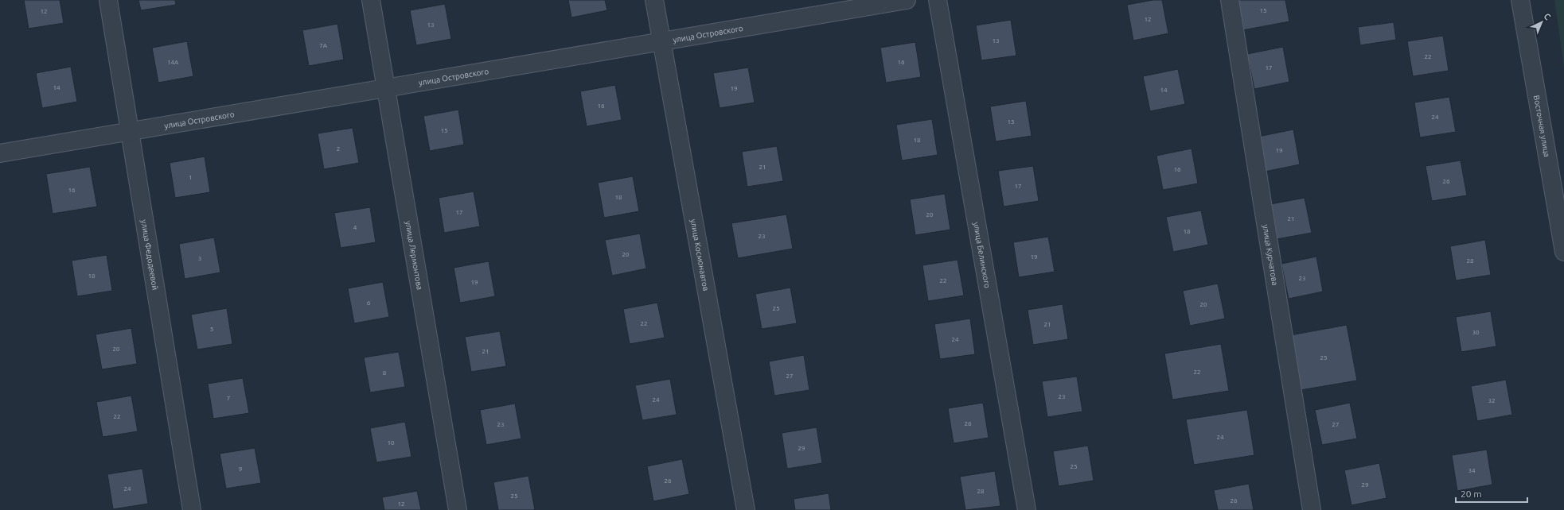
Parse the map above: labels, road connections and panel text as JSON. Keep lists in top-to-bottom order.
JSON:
{
  "streets": {
    "street": [
      "улица Островского",
      "Восточная улица",
      "улица Федодеевой",
      "улица Лермонтова",
      "улица Космонавтов",
      "улица Белинского",
      "улица Курчатова"
    ]
  },
  "crossings": [
    ["улица Островского", "улица Федодеевой"],
    ["улица Островского", "улица Лермонтова"],
    ["улица Островского", "улица Космонавтов"]
  ],
  "house_numbers": [
    "15",
    "12",
    "12",
    "13",
    "13",
    "7А",
    "22",
    "14А",
    "16",
    "17",
    "14",
    "19",
    "14",
    "16",
    "24",
    "15",
    "15",
    "18",
    "2",
    "19",
    "21",
    "16",
    "1",
    "26",
    "17",
    "16",
    "18",
    "17",
    "20",
    "21",
    "4",
    "18",
    "23",
    "20",
    "19",
    "3",
    "28",
    "18",
    "23",
    "22",
    "19",
    "6",
    "20",
    "25",
    "22",
    "21",
    "5",
    "30",
    "24",
    "20",
    "21",
    "25",
    "22",
    "8",
    "27",
    "23",
    "7",
    "24",
    "32",
    "22",
    "26",
    "23",
    "27",
    "24",
    "10",
    "29",
    "25",
    "9",
    "34",
    "26",
    "29",
    "24",
    "28",
    "25",
    "26",
    "12"
  ],
  "scale_bar": "20 m",
  "north": "top right"
}
